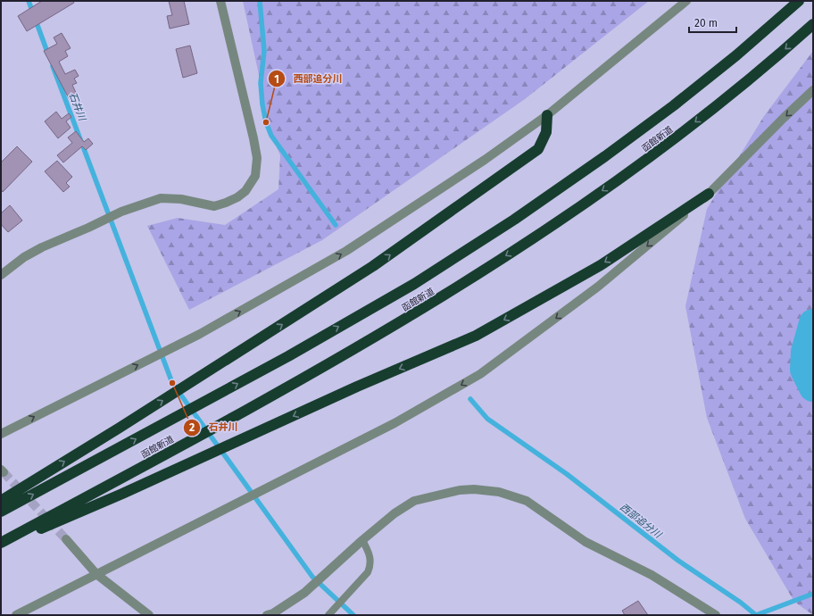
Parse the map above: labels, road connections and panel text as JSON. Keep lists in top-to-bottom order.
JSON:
{
  "streets": {
    "highway": ["函館新道"]
  },
  "water": ["石井川", "西部追分川"],
  "places": ["西部追分川", "石井川"],
  "scale_bar": "20 m"
}
